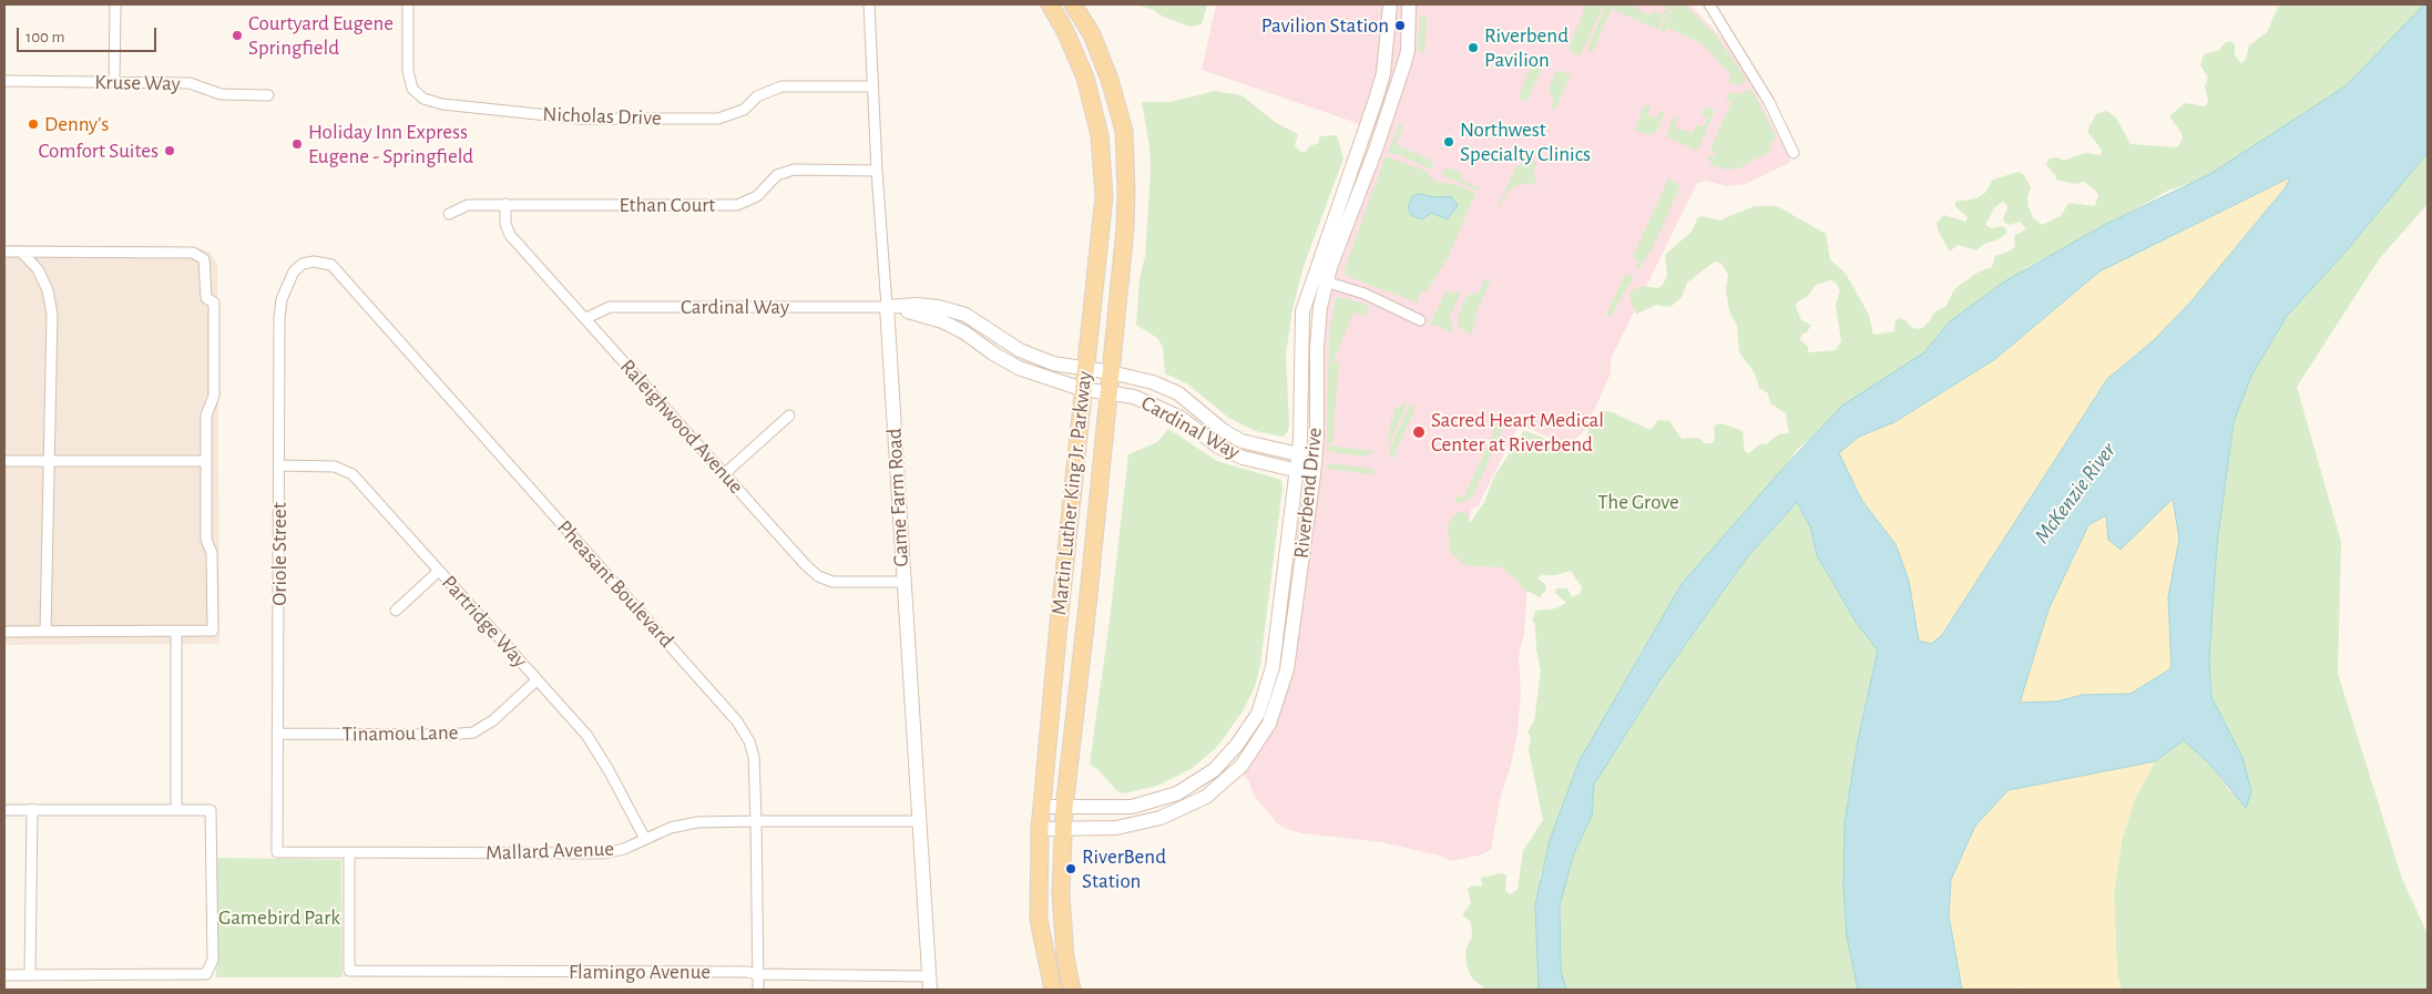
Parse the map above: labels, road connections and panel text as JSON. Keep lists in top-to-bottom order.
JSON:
{
  "streets": {
    "main road": ["Martin Luther King Jr. Parkway"],
    "street": [
      "Kruse Way",
      "Nicholas Drive",
      "Ethan Court",
      "Cardinal Way",
      "Raleighwood Avenue",
      "Riverbend Drive",
      "Game Farm Road",
      "Oriole Street",
      "Pheasant Boulevard",
      "Partridge Way",
      "Tinamou Lane",
      "Mallard Avenue",
      "Flamingo Avenue"
    ]
  },
  "crossings": [
    ["Nicholas Drive", "Game Farm Road"],
    ["Ethan Court", "Raleighwood Avenue"],
    ["Ethan Court", "Game Farm Road"],
    ["Cardinal Way", "Raleighwood Avenue"],
    ["Cardinal Way", "Martin Luther King Jr. Parkway"],
    ["Cardinal Way", "Riverbend Drive"],
    ["Cardinal Way", "Game Farm Road"],
    ["Raleighwood Avenue", "Game Farm Road"],
    ["Martin Luther King Jr. Parkway", "Riverbend Drive"],
    ["Game Farm Road", "Mallard Avenue"],
    ["Game Farm Road", "Flamingo Avenue"],
    ["Oriole Street", "Pheasant Boulevard"],
    ["Oriole Street", "Partridge Way"],
    ["Oriole Street", "Tinamou Lane"],
    ["Oriole Street", "Mallard Avenue"],
    ["Pheasant Boulevard", "Mallard Avenue"],
    ["Pheasant Boulevard", "Flamingo Avenue"],
    ["Partridge Way", "Tinamou Lane"],
    ["Partridge Way", "Mallard Avenue"],
    ["Mallard Avenue", "Flamingo Avenue"]
  ],
  "water": ["McKenzie River"],
  "parks": ["The Grove", "Gamebird Park"],
  "places": [
    "Pavilion Station",
    "Courtyard Eugene Springfield",
    "Riverbend Pavilion",
    "Denny's",
    "Northwest Specialty Clinics",
    "Holiday Inn Express Eugene - Springfield",
    "Comfort Suites",
    "Sacred Heart Medical Center at Riverbend",
    "RiverBend Station"
  ],
  "scale_bar": "100 m"
}
